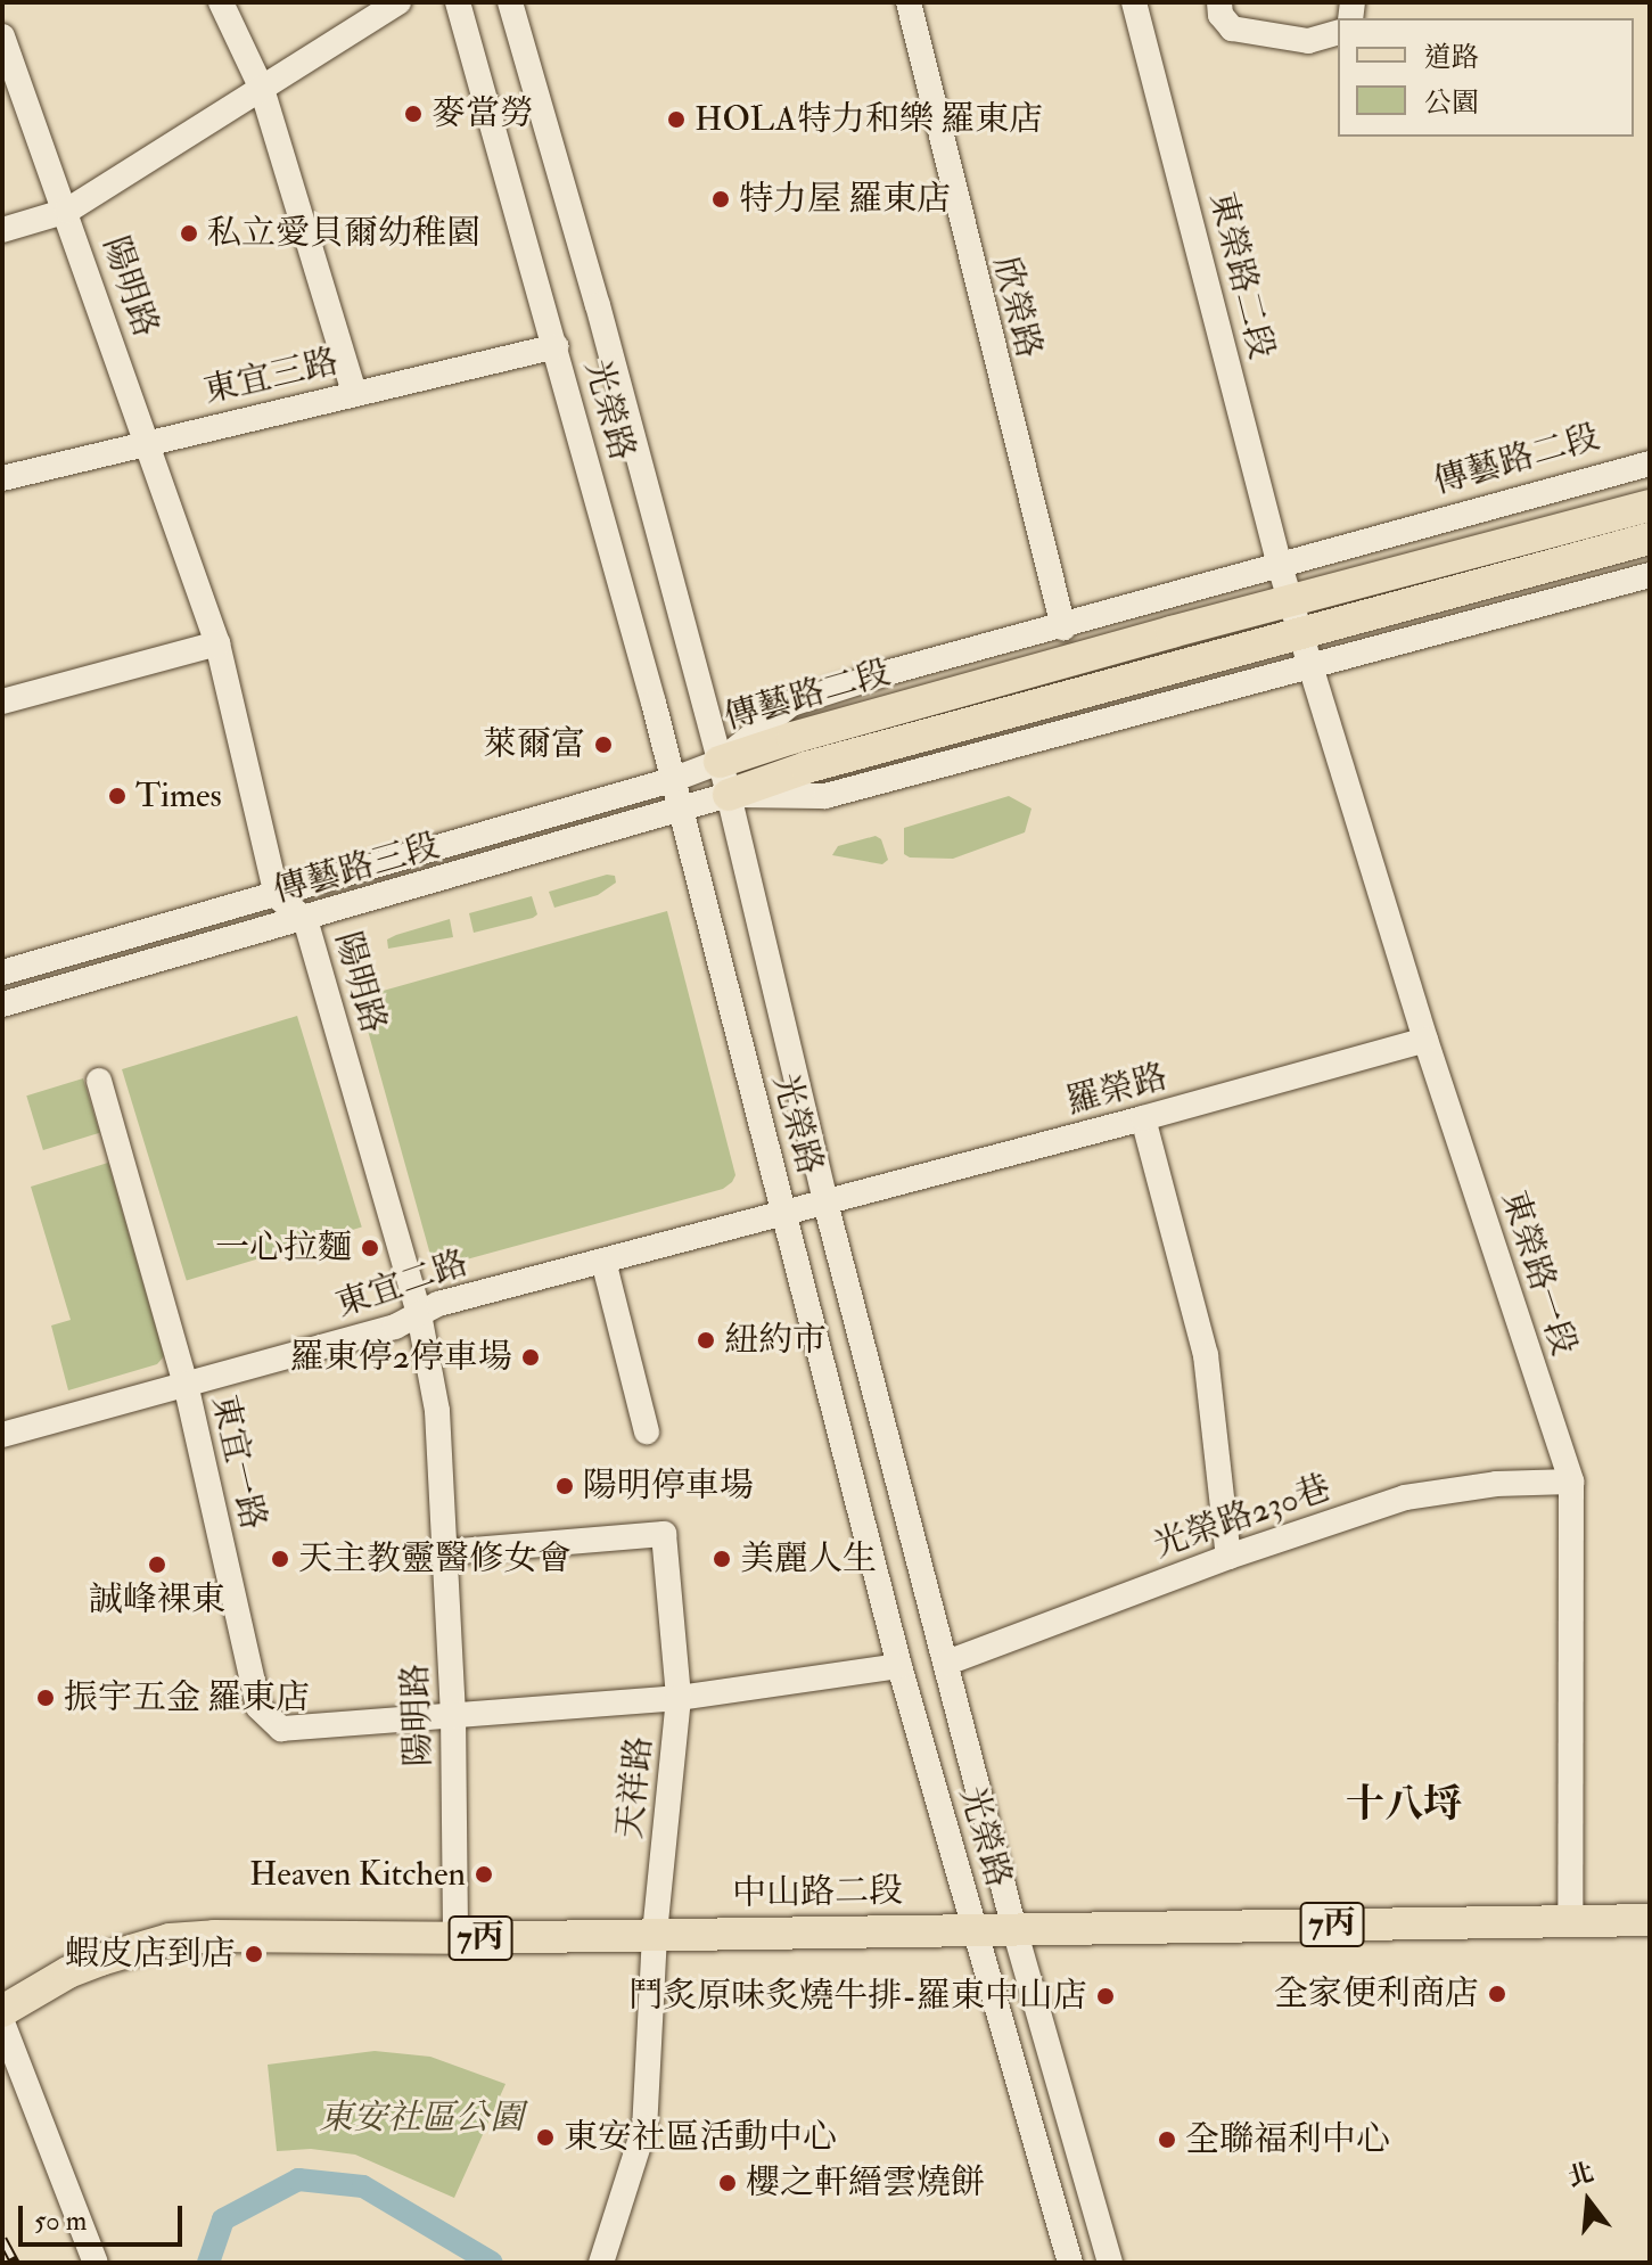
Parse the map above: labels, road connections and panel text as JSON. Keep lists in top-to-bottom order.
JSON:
{
  "streets": {
    "main road": ["傳藝路二段", "中山路二段", "7丙"],
    "street": [
      "東榮路二段",
      "陽明路",
      "欣榮路",
      "東宜三路",
      "光榮路",
      "傳藝路三段",
      "羅榮路",
      "東榮路一段",
      "東宜二路",
      "東宜一路",
      "光榮路230巷",
      "天祥路"
    ]
  },
  "crossings": [
    ["東榮路二段", "傳藝路二段"],
    ["東榮路二段", "東榮路一段"],
    ["陽明路", "東宜三路"],
    ["陽明路", "傳藝路三段"],
    ["陽明路", "東宜二路"],
    ["陽明路", "東宜一路"],
    ["陽明路", "天祥路"],
    ["陽明路", "中山路二段"],
    ["欣榮路", "傳藝路二段"],
    ["東宜三路", "光榮路"],
    ["光榮路", "傳藝路二段"],
    ["光榮路", "傳藝路三段"],
    ["光榮路", "羅榮路"],
    ["光榮路", "東宜二路"],
    ["光榮路", "東宜一路"],
    ["光榮路", "光榮路230巷"],
    ["光榮路", "中山路二段"],
    ["傳藝路二段", "傳藝路三段"],
    ["傳藝路二段", "東榮路一段"],
    ["羅榮路", "東榮路一段"],
    ["羅榮路", "東宜二路"],
    ["東榮路一段", "光榮路230巷"],
    ["東榮路一段", "中山路二段"],
    ["東宜二路", "東宜一路"],
    ["東宜一路", "天祥路"],
    ["天祥路", "中山路二段"]
  ],
  "districts": ["十八埒"],
  "parks": ["東安社區公園"],
  "places": [
    "麥當勞",
    "HOLA特力和樂 羅東店",
    "特力屋 羅東店",
    "私立愛貝爾幼稚園",
    "萊爾富",
    "Times",
    "一心拉麵",
    "紐約市",
    "羅東停2停車場",
    "陽明停車場",
    "天主教靈醫修女會",
    "美麗人生",
    "誠峰裸東",
    "振宇五金 羅東店",
    "Heaven Kitchen",
    "蝦皮店到店",
    "全家便利商店",
    "鬥炙原味炙燒牛排-羅東中山店",
    "東安社區活動中心",
    "全聯福利中心",
    "櫻之軒縉雲燒餅"
  ],
  "legend": ["道路", "公園"],
  "scale_bar": "50 m",
  "north": "top"
}
